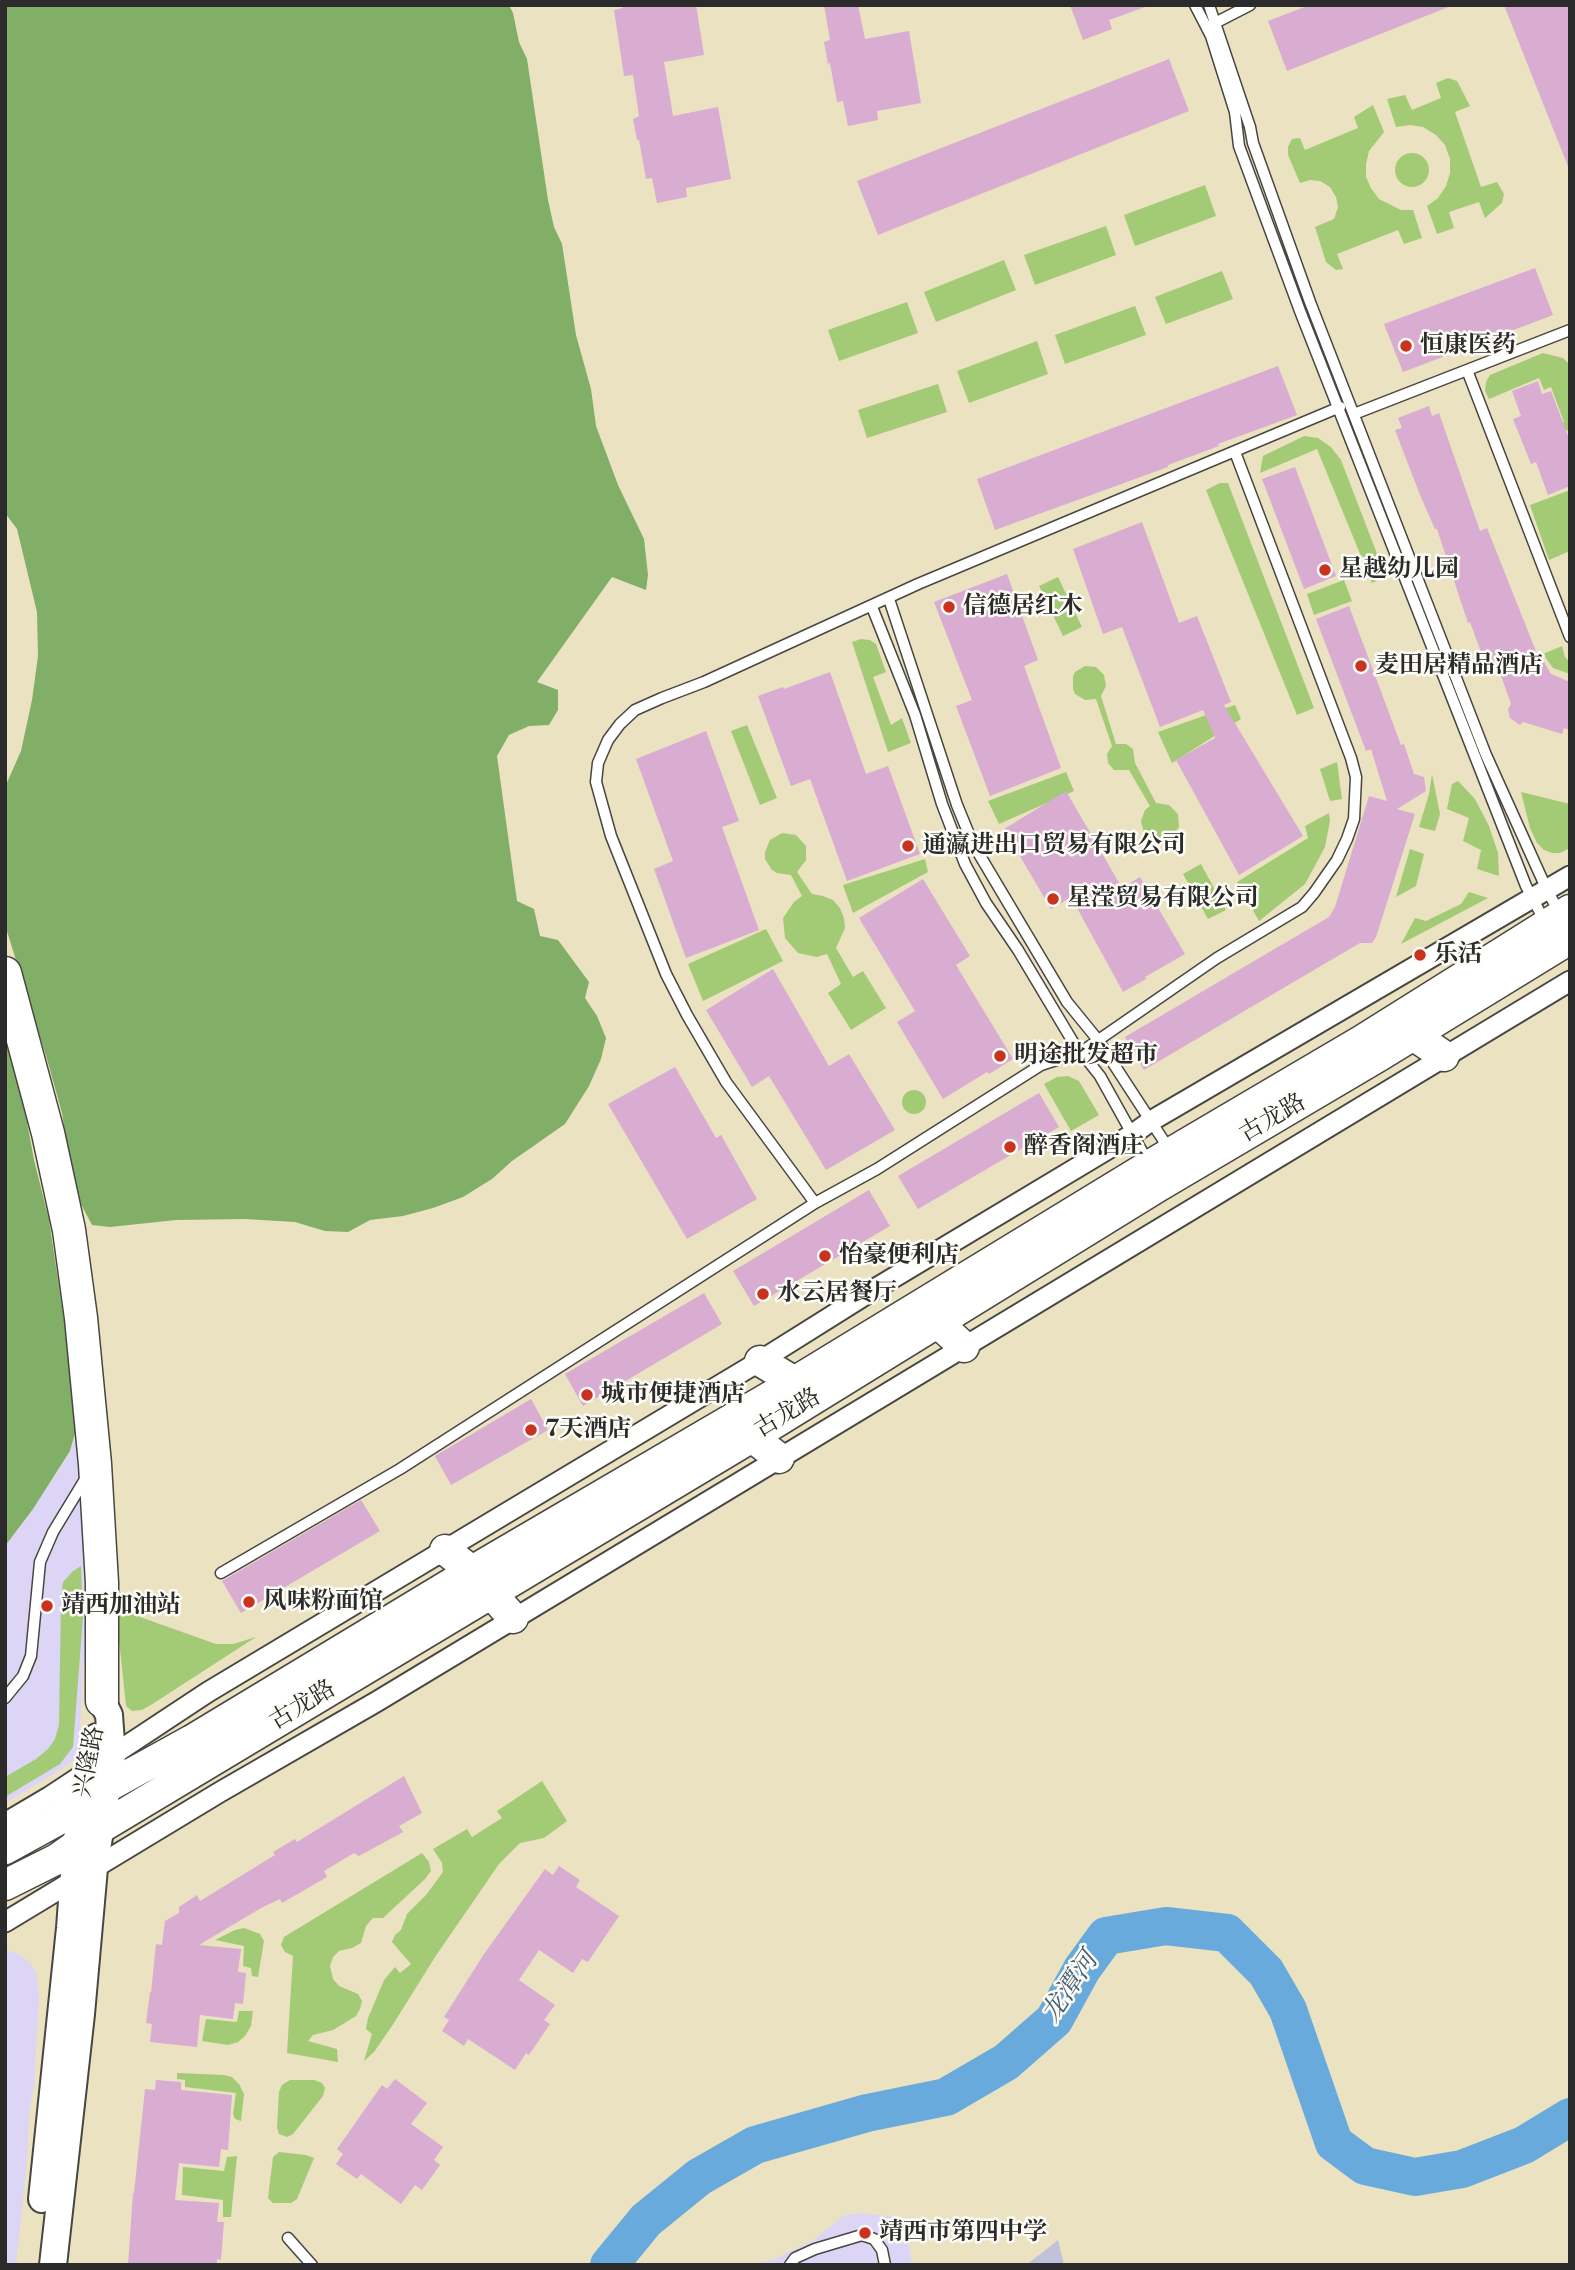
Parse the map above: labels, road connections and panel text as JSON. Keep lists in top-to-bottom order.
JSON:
{
  "streets": {
    "main road": ["古龙路", "兴隆路"]
  },
  "crossings": [
    ["古龙路", "兴隆路"]
  ],
  "water": ["龙潭河"],
  "places": [
    "恒康医药",
    "星越幼儿园",
    "信德居红木",
    "麦田居精品酒店",
    "通瀛进出口贸易有限公司",
    "星滢贸易有限公司",
    "乐活",
    "明途批发超市",
    "醉香阁酒庄",
    "怡豪便利店",
    "水云居餐厅",
    "城市便捷酒店",
    "7天酒店",
    "风味粉面馆",
    "靖西加油站",
    "靖西市第四中学"
  ]
}
